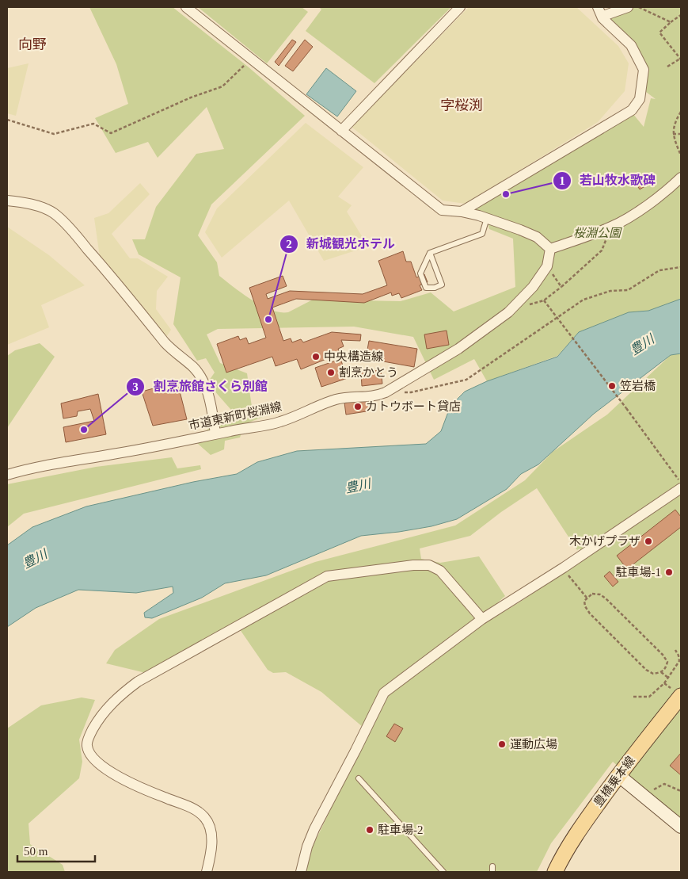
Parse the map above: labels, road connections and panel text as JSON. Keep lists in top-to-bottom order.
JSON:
{
  "streets": {
    "main road": ["豊橋乗本線"],
    "street": ["市道東新町桜淵線"]
  },
  "districts": ["向野", "字桜渕"],
  "water": ["豊川"],
  "parks": ["桜淵公園"],
  "places": [
    "若山牧水歌碑",
    "新城観光ホテル",
    "中央構造線",
    "割烹かとう",
    "笠岩橋",
    "カトウボート貸店",
    "割烹旅館さくら別館",
    "木かげプラザ",
    "駐車場-1",
    "運動広場",
    "駐車場-2"
  ],
  "scale_bar": "50 m"
}
